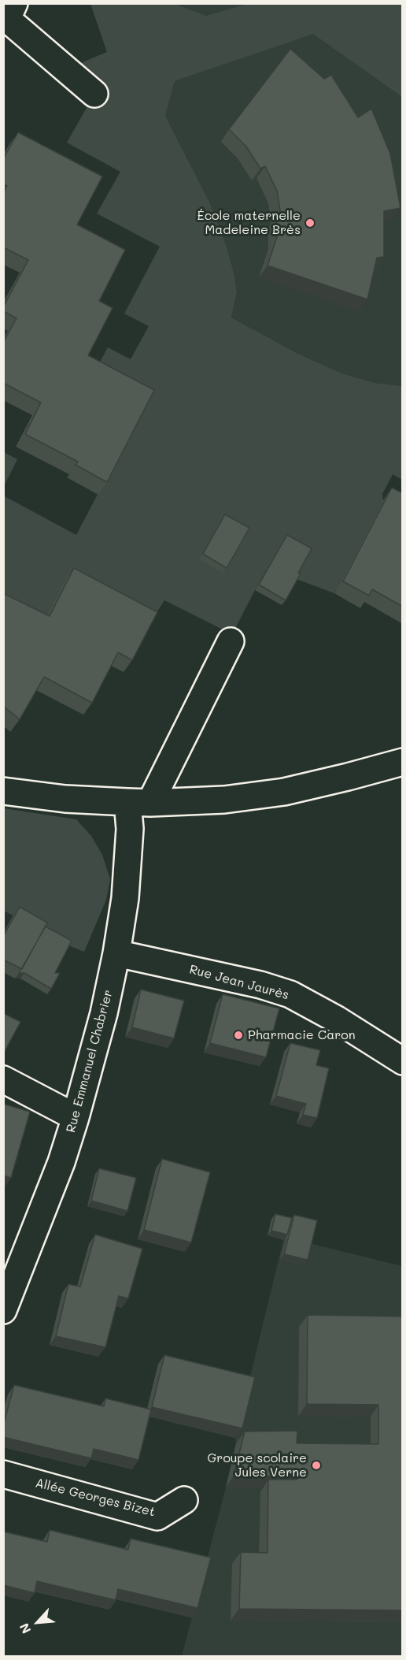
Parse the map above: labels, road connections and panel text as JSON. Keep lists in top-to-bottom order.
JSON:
{
  "streets": {
    "street": ["Rue Jean Jaurès", "Rue Emmanuel Chabrier", "Allée Georges Bizet"]
  },
  "crossings": [
    ["Rue Jean Jaurès", "Rue Emmanuel Chabrier"]
  ],
  "places": ["École maternelle Madeleine Brès", "Pharmacie Caron", "Groupe scolaire Jules Verne"],
  "north": "bottom left"
}
